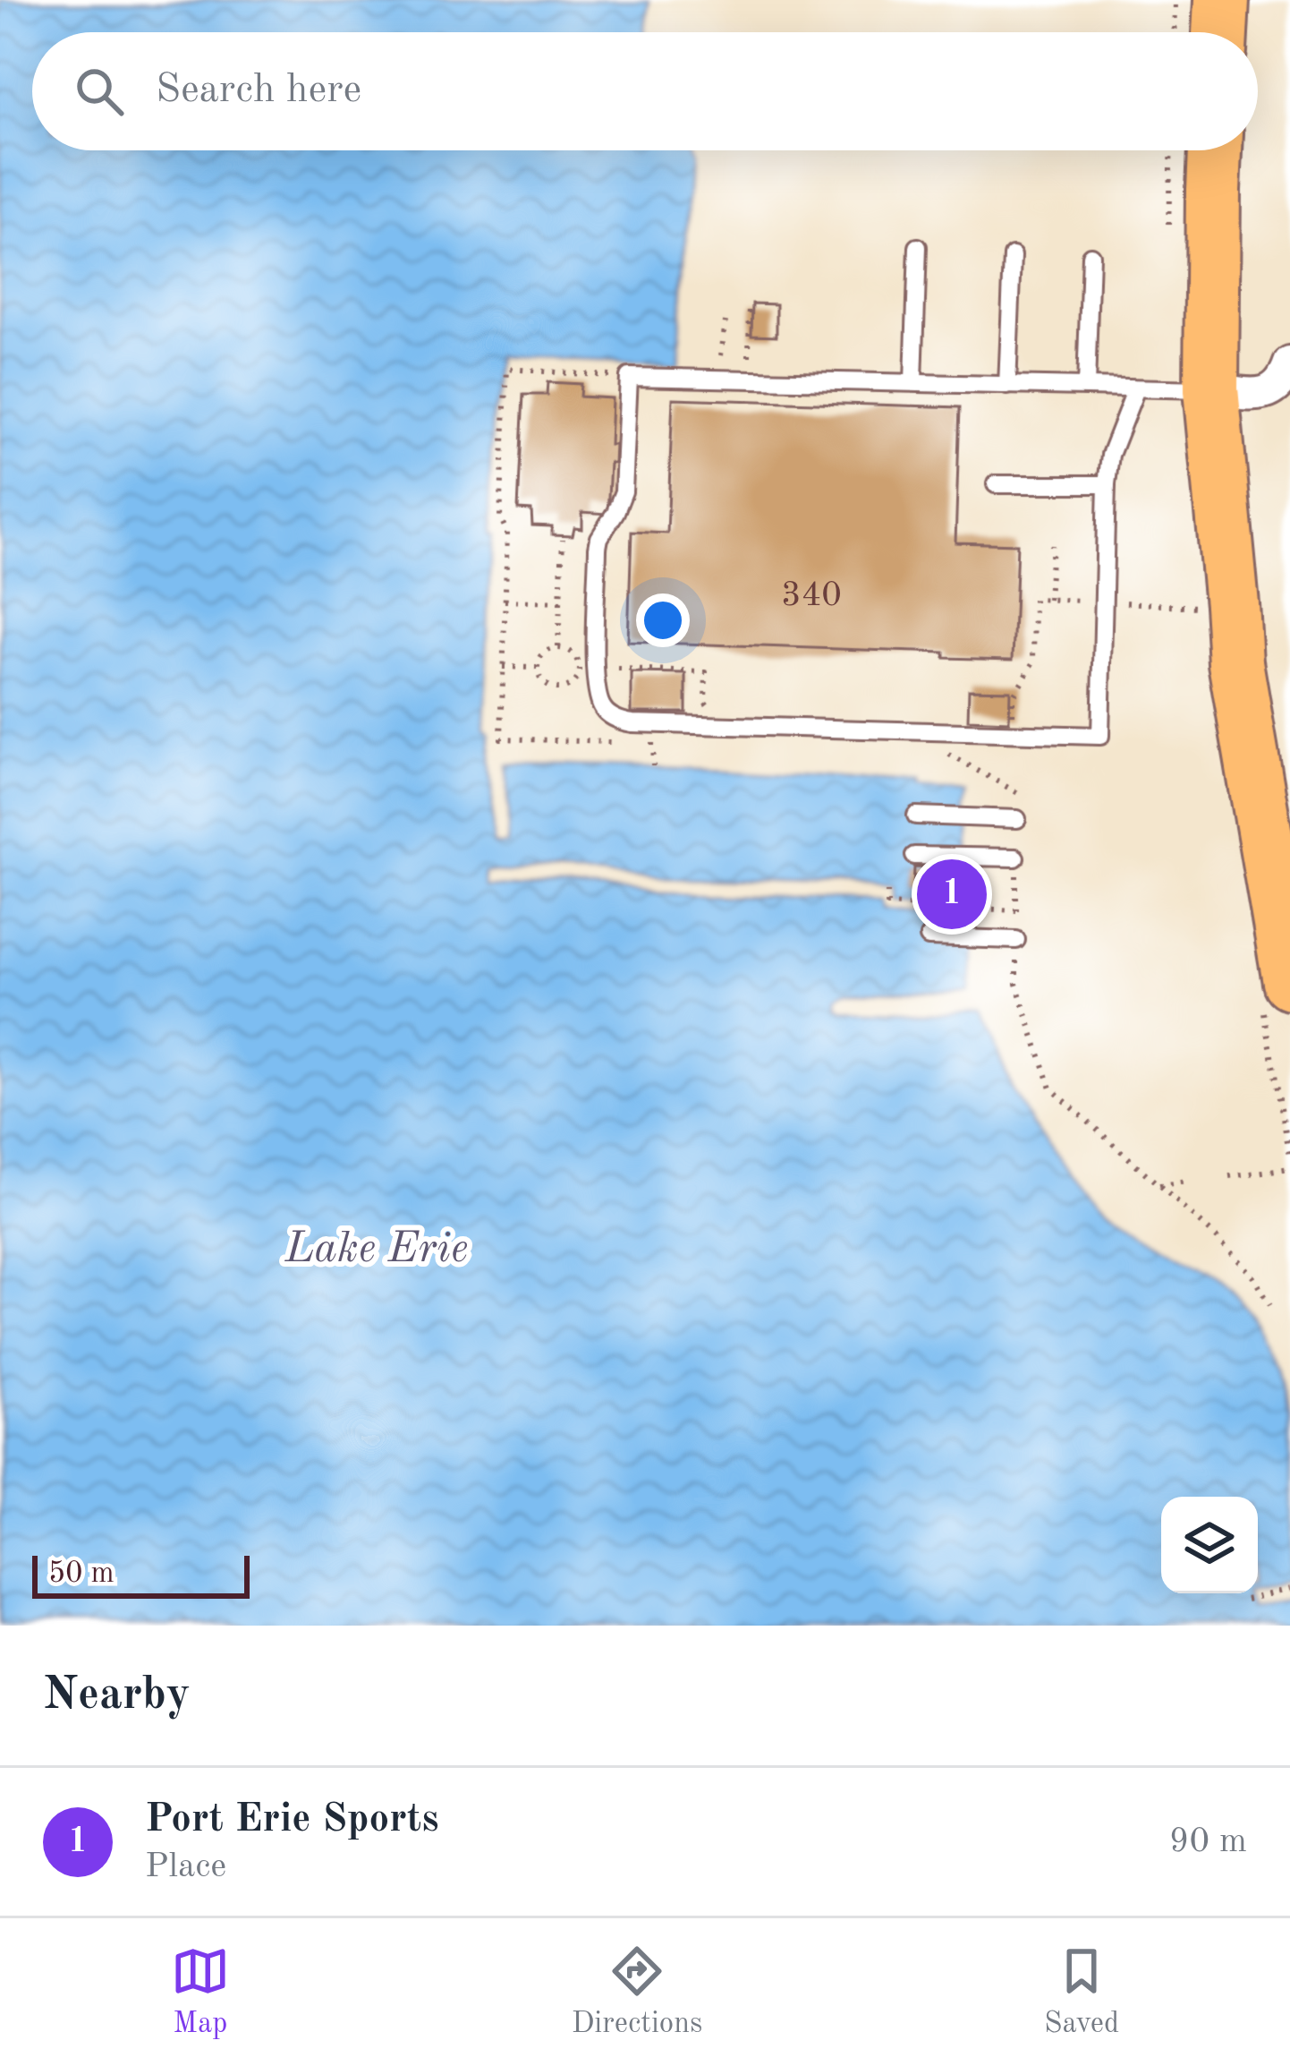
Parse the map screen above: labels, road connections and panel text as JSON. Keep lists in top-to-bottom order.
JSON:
{
  "water": ["Lake Erie"],
  "house_numbers": ["340"],
  "scale_bar": "50 m",
  "page": {
    "search": "Search here",
    "pins": "1",
    "scale": "50 m",
    "heading": "Nearby",
    "list": [
      {
        "mark": "1",
        "name": "Port Erie Sports",
        "note": "Place",
        "value": "90 m"
      }
    ],
    "nav": ["Map", "Directions", "Saved"]
  }
}
